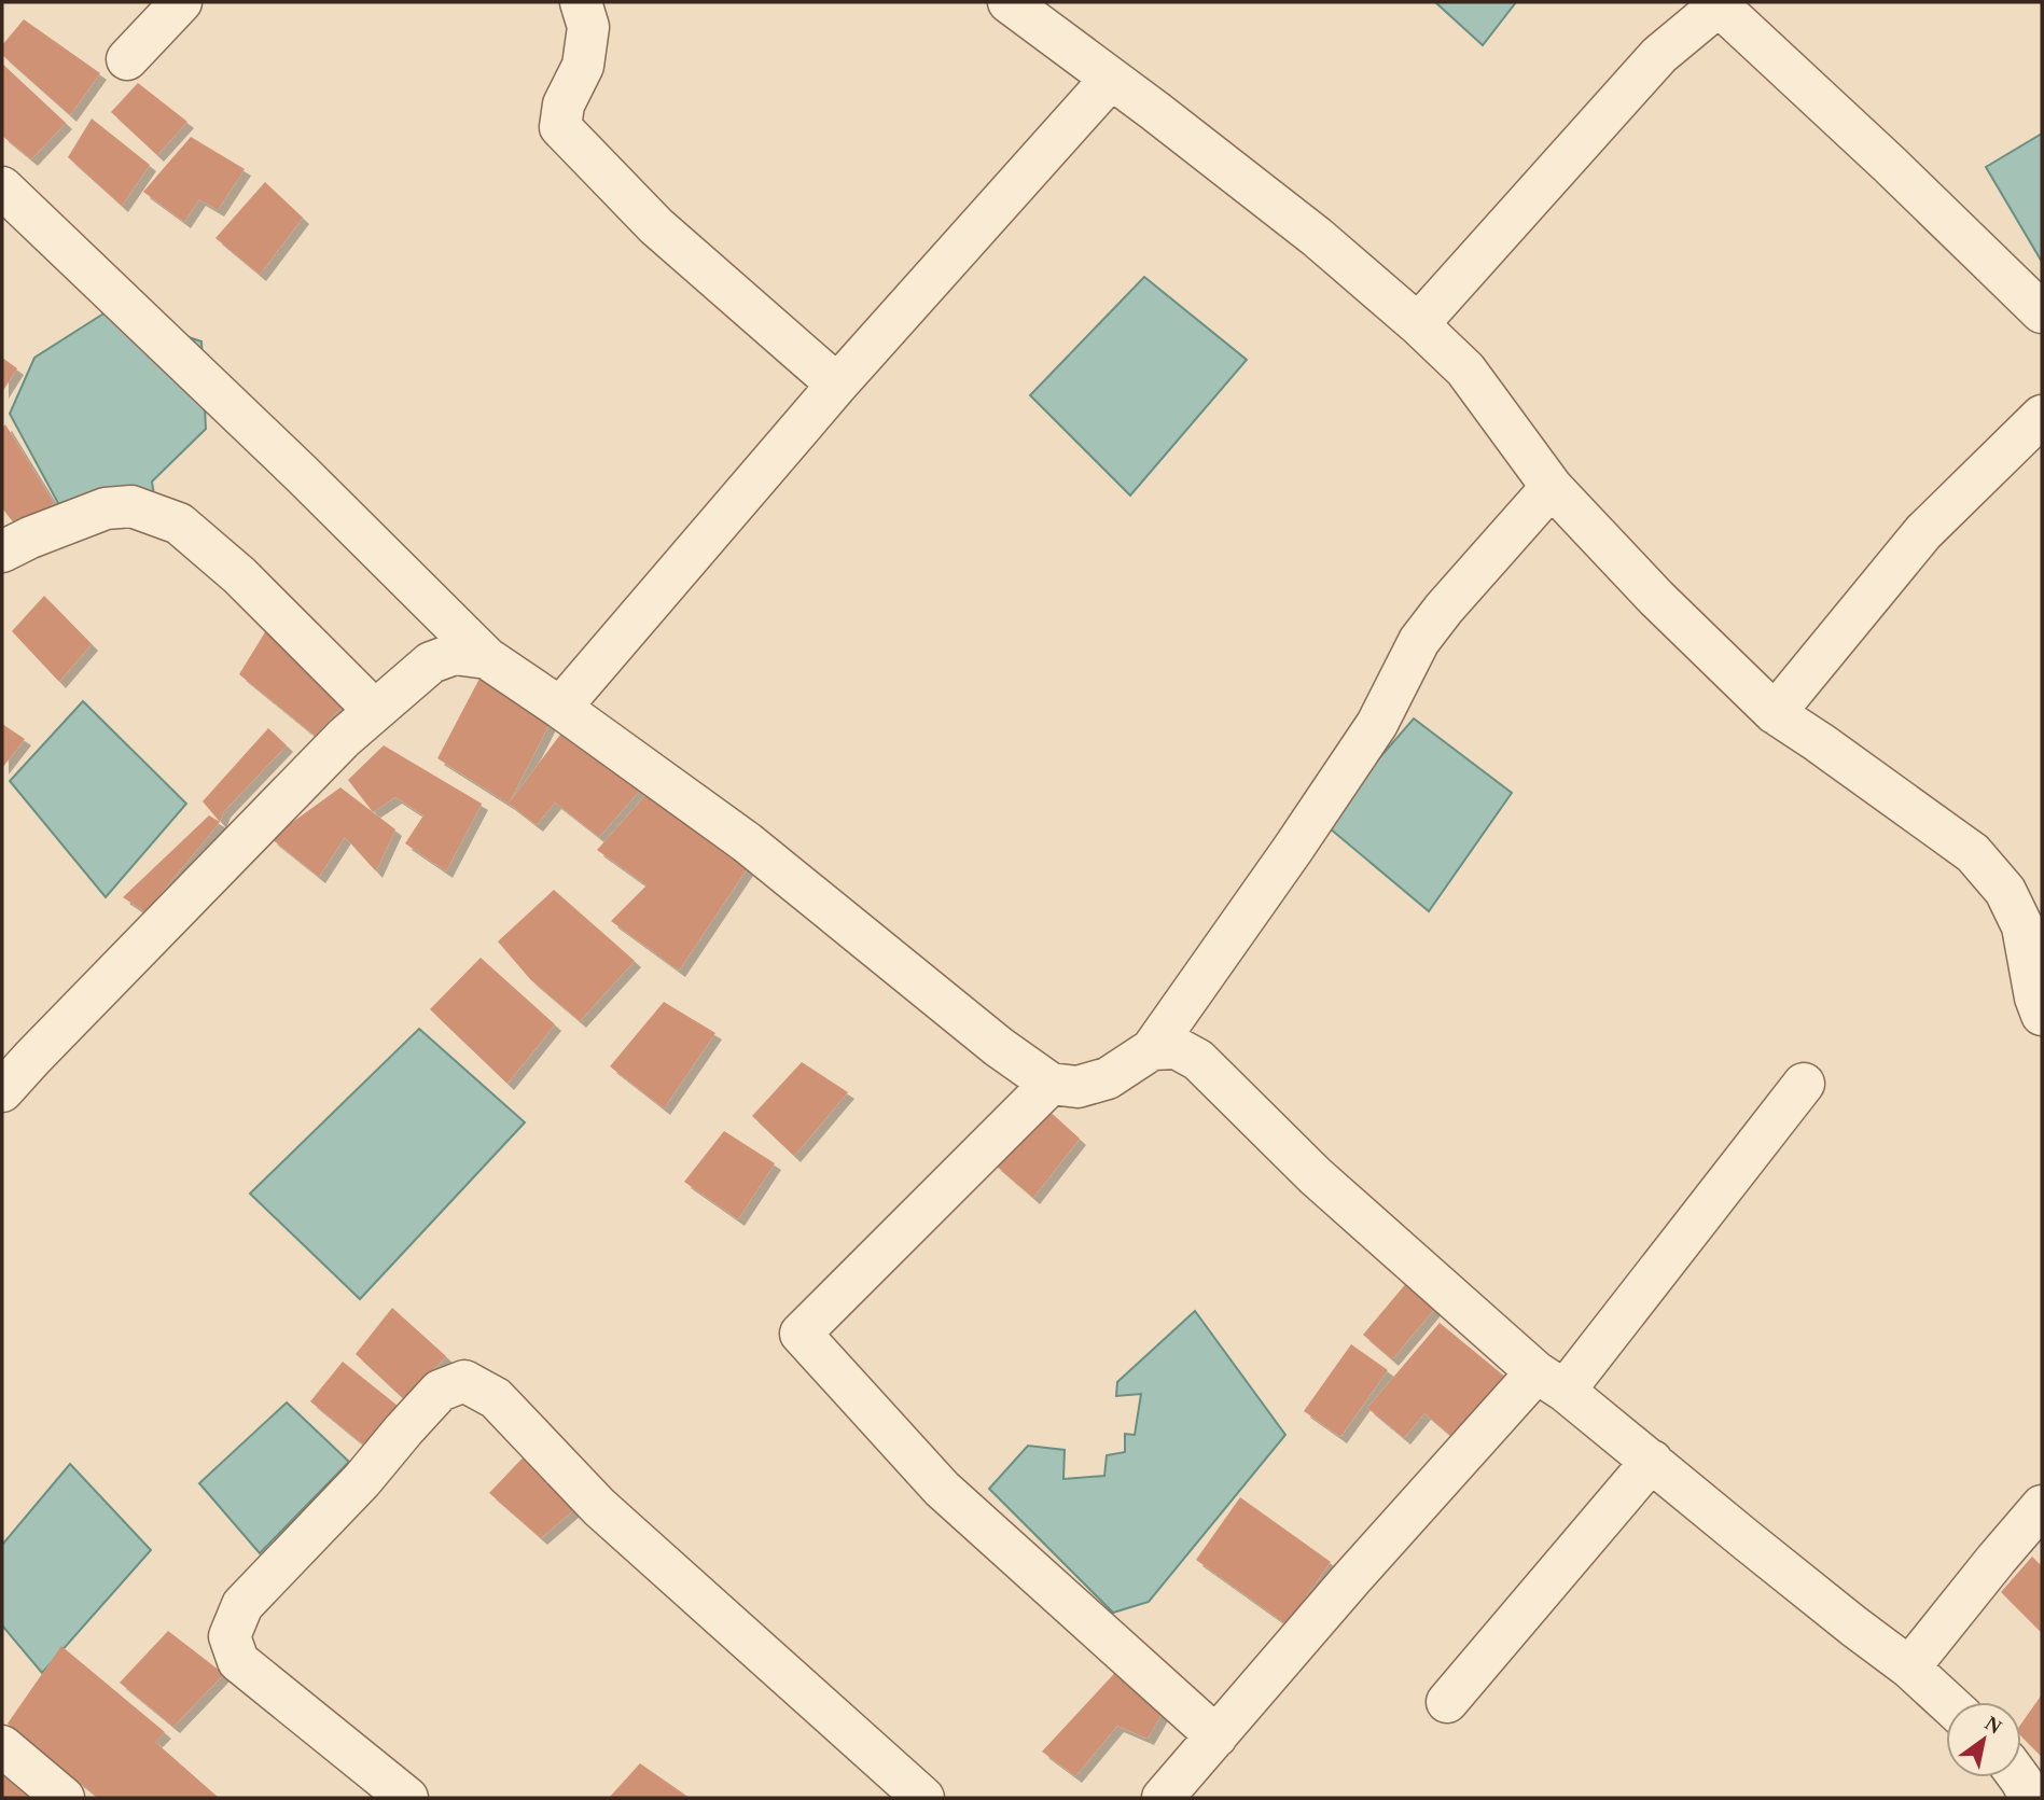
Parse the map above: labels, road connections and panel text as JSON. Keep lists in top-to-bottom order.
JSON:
{
  "north": "top right"
}
